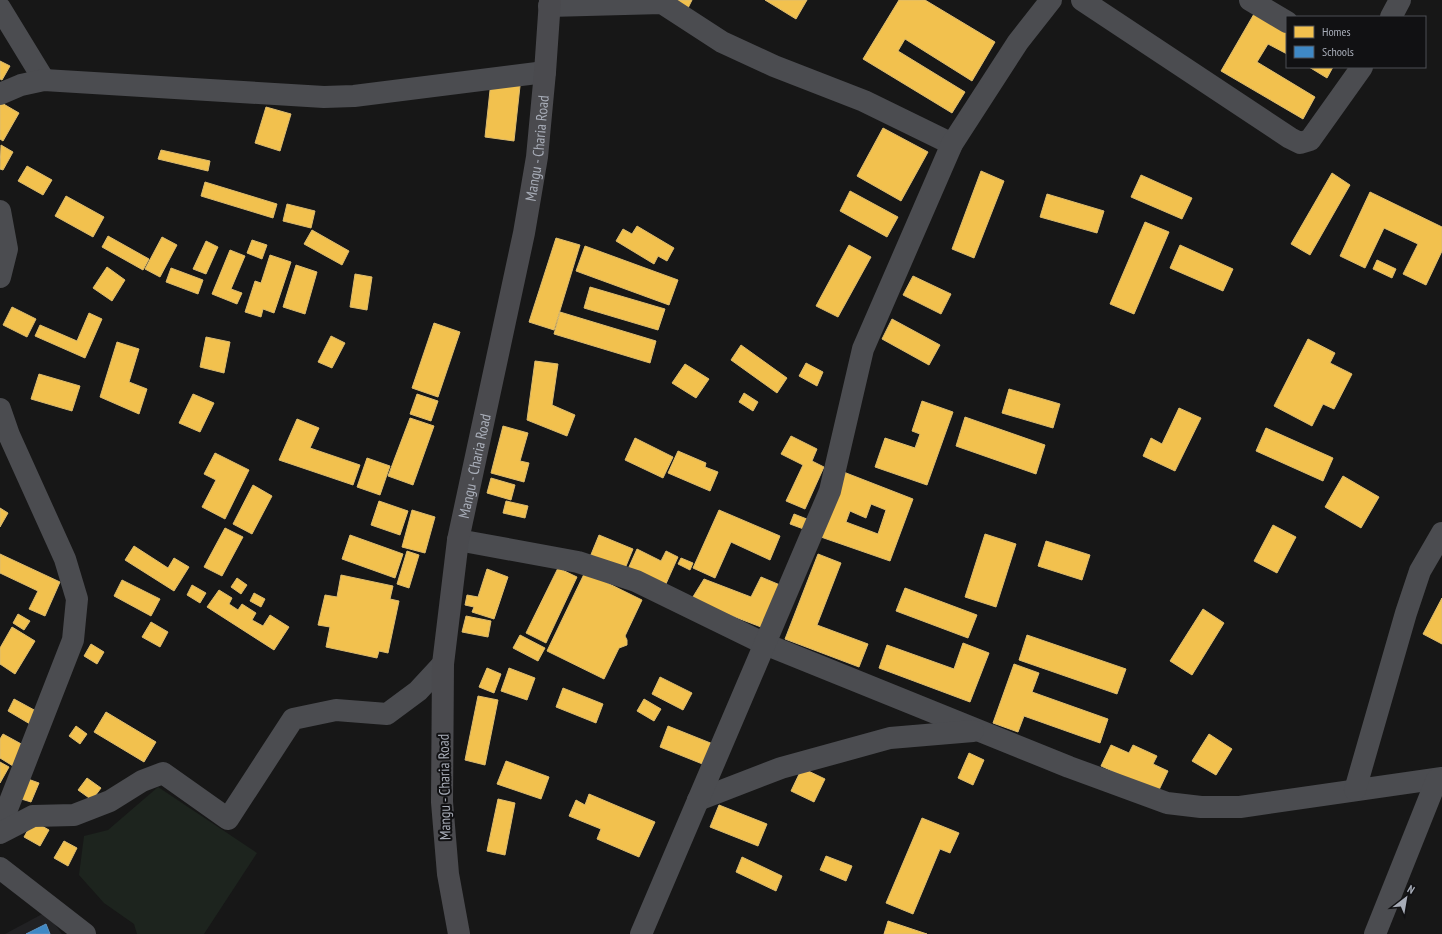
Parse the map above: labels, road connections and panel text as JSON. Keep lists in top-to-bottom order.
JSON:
{
  "streets": {
    "street": ["Mangu - Charia Road"]
  },
  "legend": ["Homes", "Schools"],
  "north": "top right"
}
